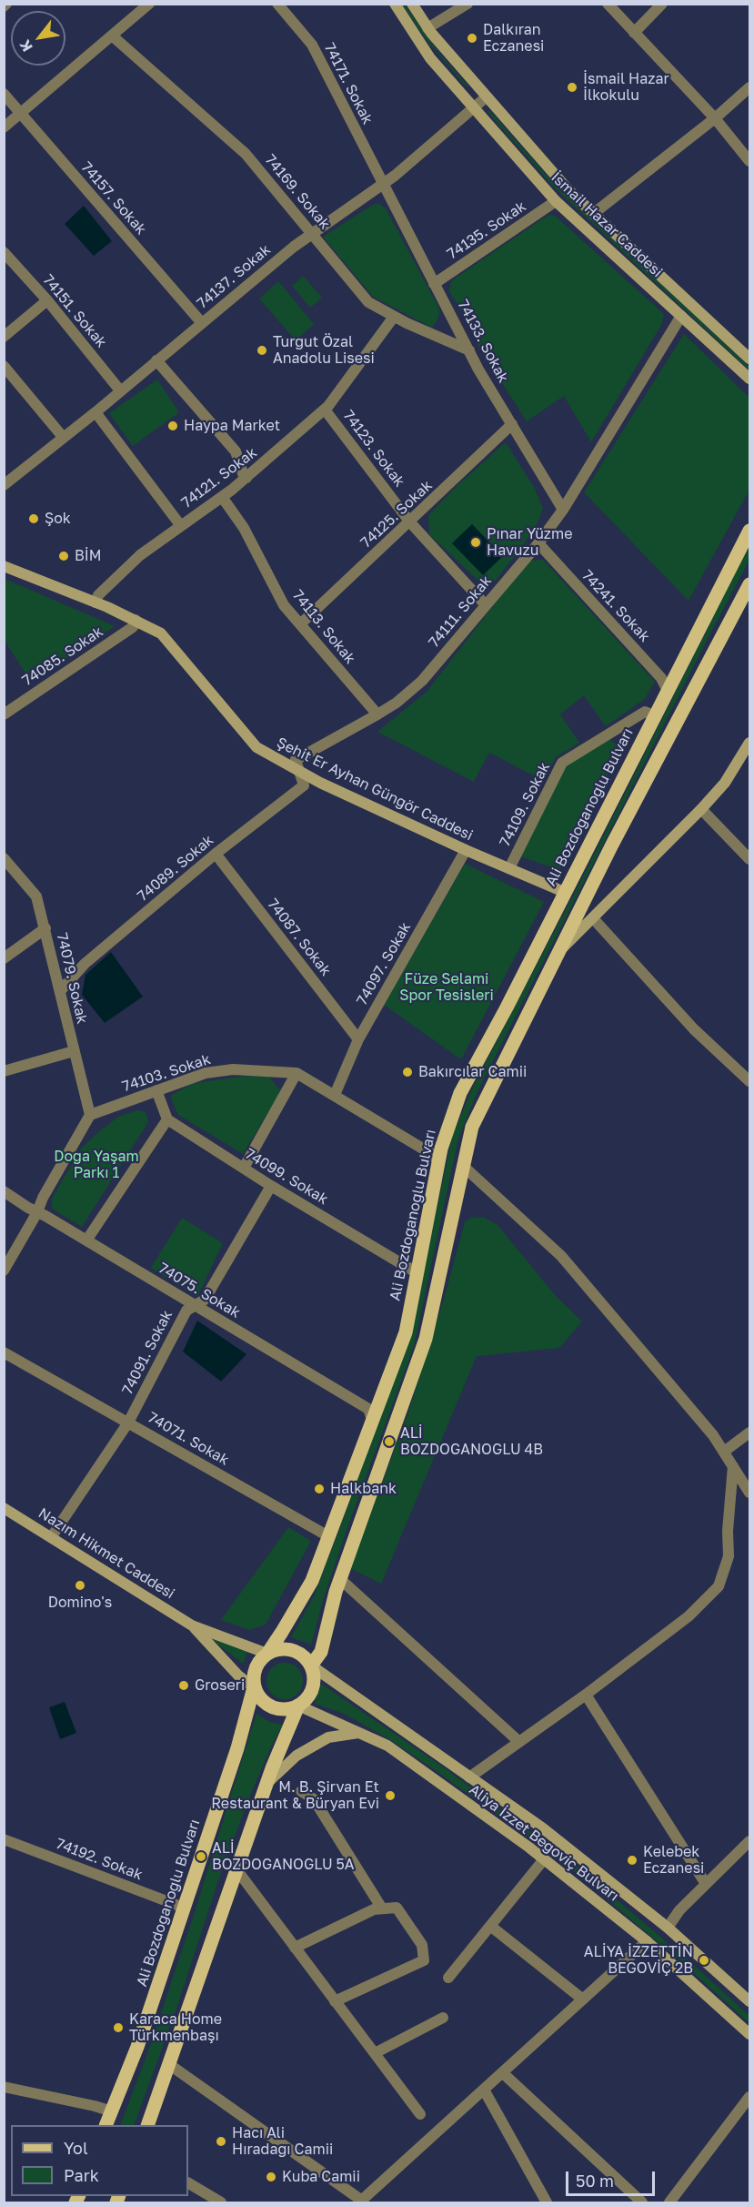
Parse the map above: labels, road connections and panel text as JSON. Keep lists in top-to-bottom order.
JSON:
{
  "streets": {
    "main road": [
      "İsmail Hazar Caddesi",
      "Şehit Er Ayhan Güngör Caddesi",
      "Ali Bozdoğanoğlu Bulvarı",
      "Nazım Hikmet Caddesi",
      "Aliya İzzet Begoviç Bulvarı"
    ],
    "street": [
      "74171. Sokak",
      "74169. Sokak",
      "74157. Sokak",
      "74135. Sokak",
      "74137. Sokak",
      "74151. Sokak",
      "74133. Sokak",
      "74123. Sokak",
      "74121. Sokak",
      "74125. Sokak",
      "74241. Sokak",
      "74111. Sokak",
      "74113. Sokak",
      "74085. Sokak",
      "74109. Sokak",
      "74089. Sokak",
      "74087. Sokak",
      "74097. Sokak",
      "74079. Sokak",
      "74103. Sokak",
      "74099. Sokak",
      "74075. Sokak",
      "74091. Sokak",
      "74071. Sokak",
      "74192. Sokak"
    ]
  },
  "crossings": [
    ["74171. Sokak", "74137. Sokak"],
    ["74171. Sokak", "74133. Sokak"],
    ["74169. Sokak", "74137. Sokak"],
    ["74169. Sokak", "74133. Sokak"],
    ["74169. Sokak", "74121. Sokak"],
    ["74157. Sokak", "74137. Sokak"],
    ["İsmail Hazar Caddesi", "74135. Sokak"],
    ["İsmail Hazar Caddesi", "74137. Sokak"],
    ["İsmail Hazar Caddesi", "74111. Sokak"],
    ["74135. Sokak", "74133. Sokak"],
    ["74137. Sokak", "74151. Sokak"],
    ["74137. Sokak", "74133. Sokak"],
    ["74133. Sokak", "74125. Sokak"],
    ["74133. Sokak", "74111. Sokak"],
    ["74123. Sokak", "74121. Sokak"],
    ["74123. Sokak", "74125. Sokak"],
    ["74123. Sokak", "74111. Sokak"],
    ["74121. Sokak", "74113. Sokak"],
    ["74121. Sokak", "Şehit Er Ayhan Güngör Caddesi"],
    ["74125. Sokak", "74113. Sokak"],
    ["74241. Sokak", "74111. Sokak"],
    ["74241. Sokak", "Ali Bozdoğanoğlu Bulvarı"],
    ["74111. Sokak", "74113. Sokak"],
    ["74111. Sokak", "Şehit Er Ayhan Güngör Caddesi"],
    ["74111. Sokak", "74089. Sokak"],
    ["74085. Sokak", "Şehit Er Ayhan Güngör Caddesi"],
    ["Şehit Er Ayhan Güngör Caddesi", "74109. Sokak"],
    ["Şehit Er Ayhan Güngör Caddesi", "Ali Bozdoğanoğlu Bulvarı"],
    ["Şehit Er Ayhan Güngör Caddesi", "74089. Sokak"],
    ["Şehit Er Ayhan Güngör Caddesi", "74097. Sokak"],
    ["74109. Sokak", "Ali Bozdoğanoğlu Bulvarı"],
    ["Ali Bozdoğanoğlu Bulvarı", "74103. Sokak"],
    ["Ali Bozdoğanoğlu Bulvarı", "74099. Sokak"],
    ["Ali Bozdoğanoğlu Bulvarı", "74075. Sokak"],
    ["Ali Bozdoğanoğlu Bulvarı", "74071. Sokak"],
    ["Ali Bozdoğanoğlu Bulvarı", "Aliya İzzet Begoviç Bulvarı"],
    ["Ali Bozdoğanoğlu Bulvarı", "74192. Sokak"],
    ["74089. Sokak", "74087. Sokak"],
    ["74089. Sokak", "74079. Sokak"],
    ["74087. Sokak", "74097. Sokak"],
    ["74097. Sokak", "74103. Sokak"],
    ["74079. Sokak", "74103. Sokak"],
    ["74099. Sokak", "74091. Sokak"],
    ["74075. Sokak", "74091. Sokak"],
    ["74091. Sokak", "74071. Sokak"],
    ["74091. Sokak", "Nazım Hikmet Caddesi"]
  ],
  "parks": ["Füze Selami Spor Tesisleri", "Doğa Yaşam Parkı 1"],
  "places": [
    "Dalkıran Eczanesi",
    "İsmail Hazar İlkokulu",
    "Turgut Özal Anadolu Lisesi",
    "Haypa Market",
    "Şok",
    "Pınar Yüzme Havuzu",
    "BİM",
    "Bakırcılar Camii",
    "ALİ BOZDOĞANOĞLU 4B",
    "Halkbank",
    "Domino's",
    "Groseri",
    "M. B. Şirvan Et Restaurant & Büryan Evi",
    "ALİ BOZDOĞANOĞLU 5A",
    "Kelebek Eczanesi",
    "ALİYA İZZETTİN BEGOVİÇ 2B",
    "Karaca Home Türkmenbaşı",
    "Hacı Ali Hıradağı Camii",
    "Kuba Camii"
  ],
  "legend": ["Yol", "Park"],
  "scale_bar": "50 m",
  "north": "bottom left"
}
